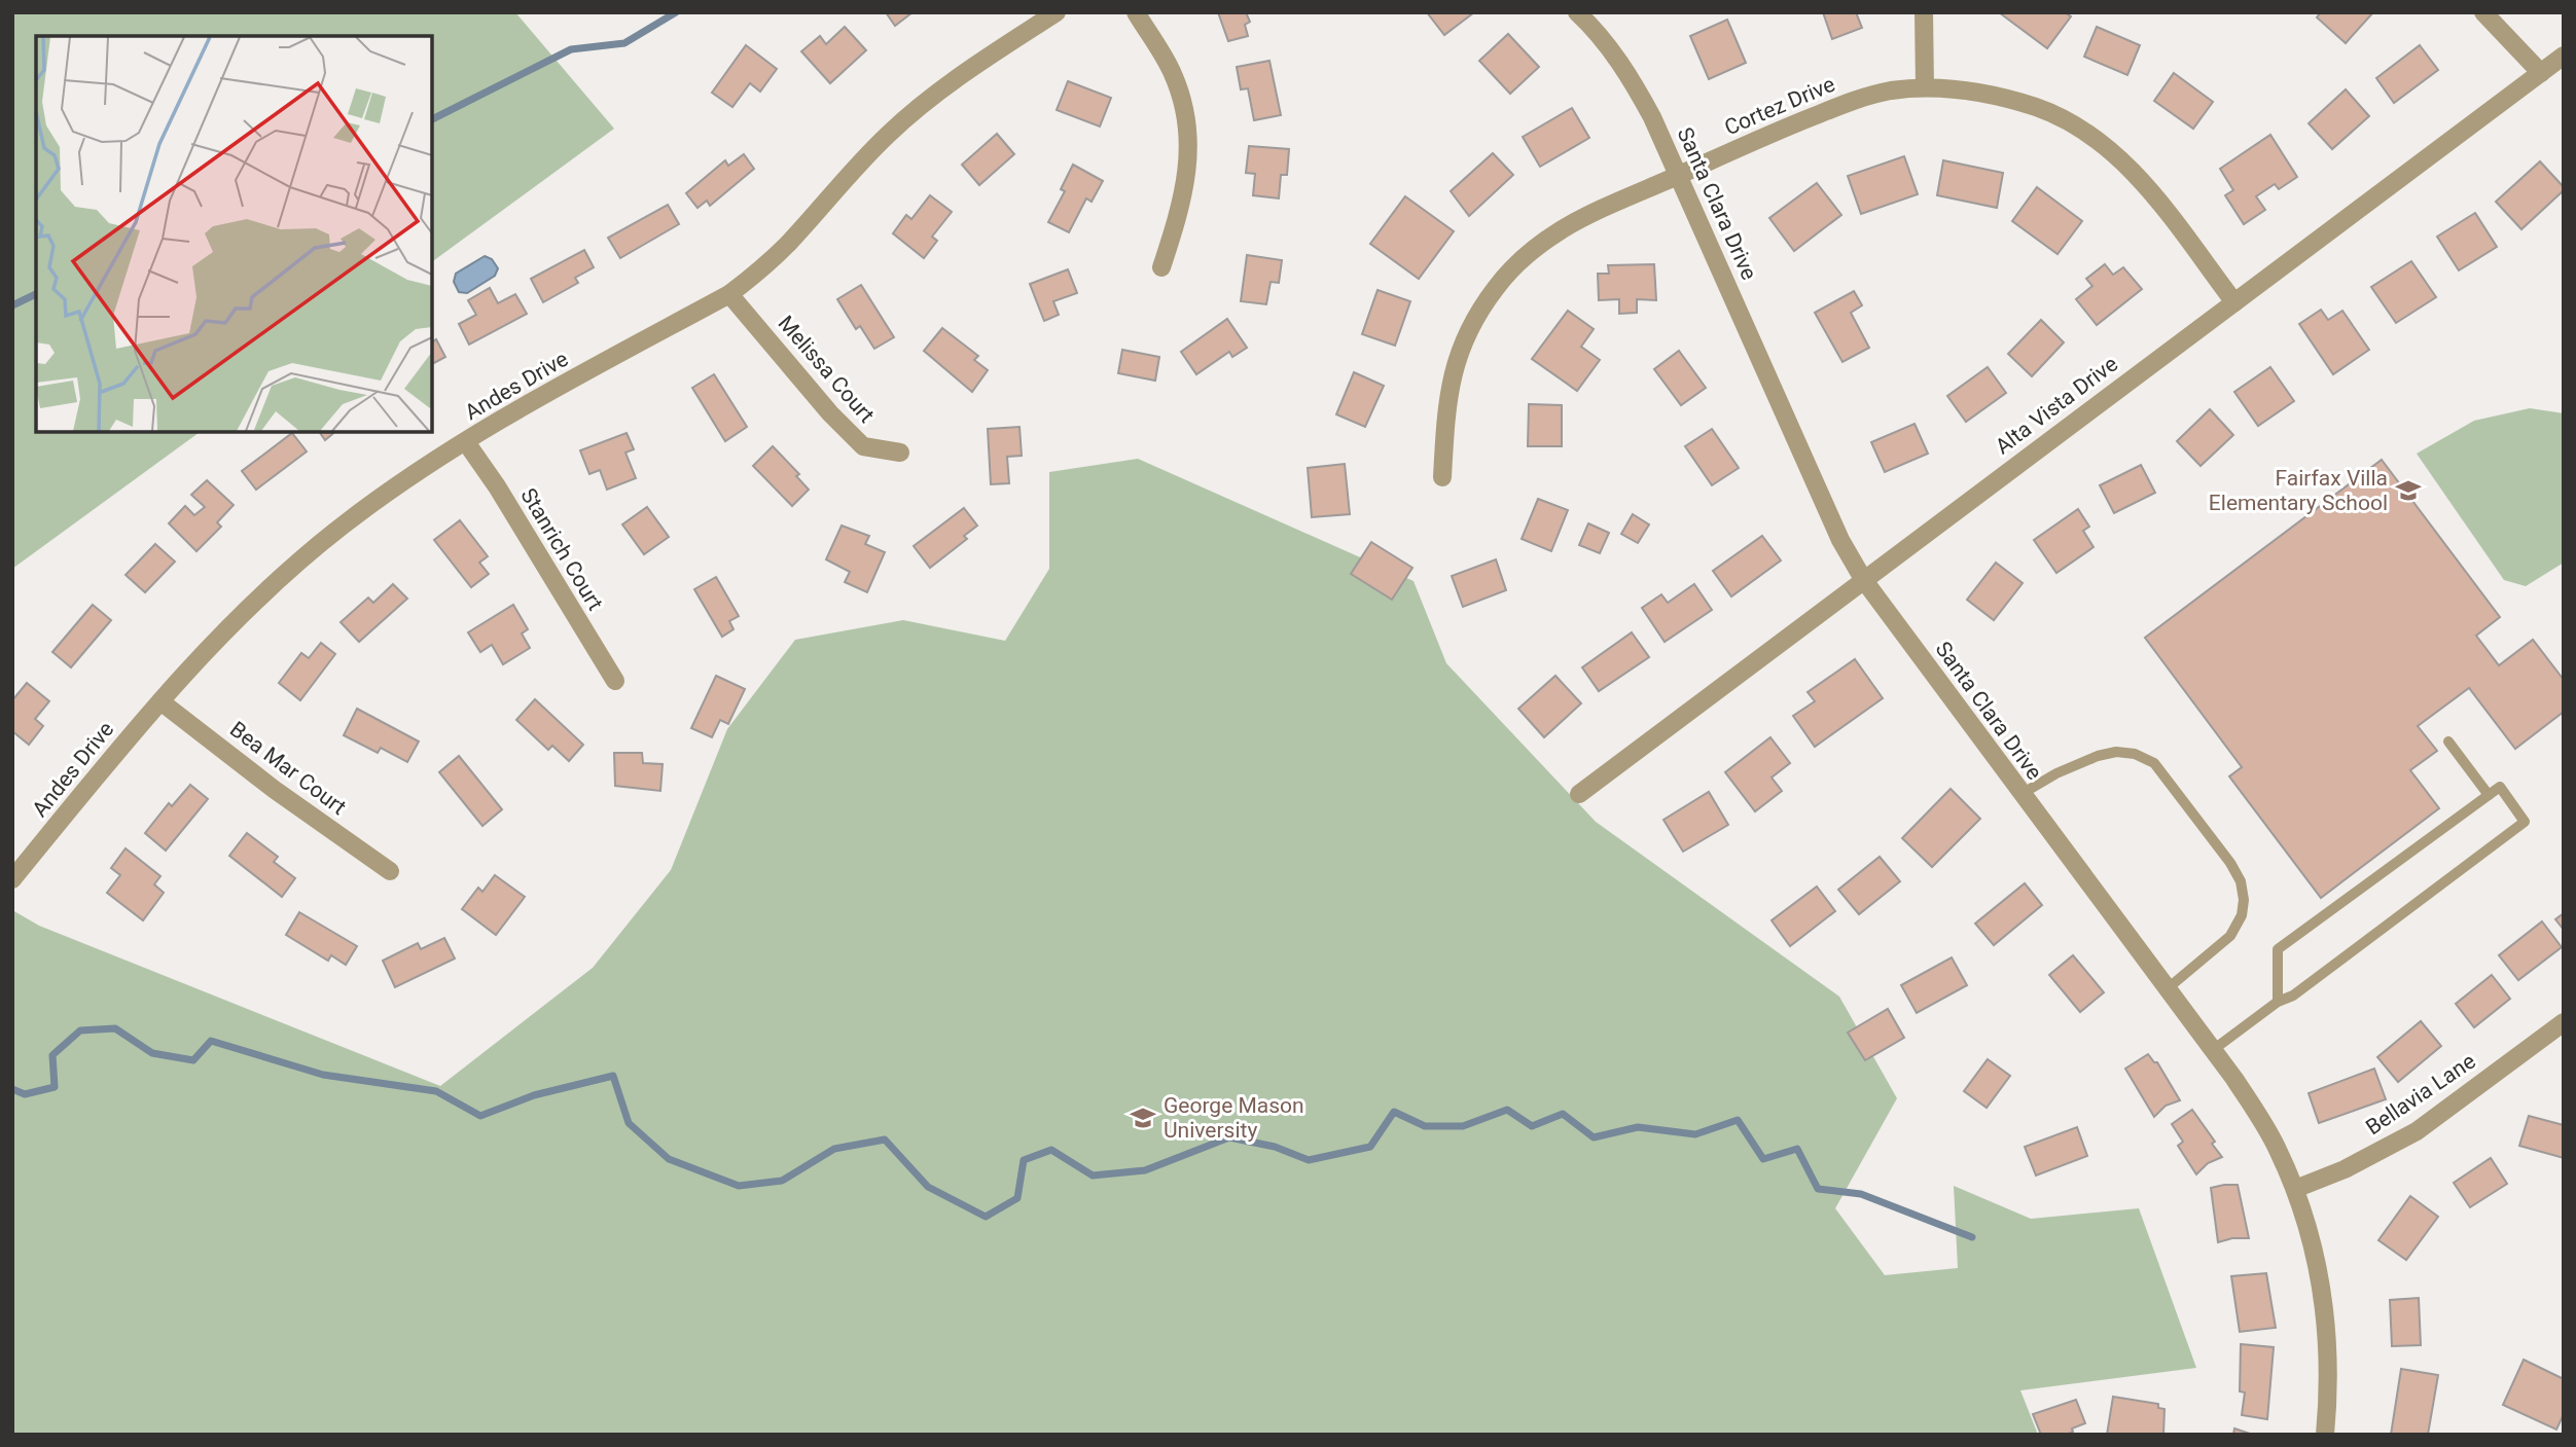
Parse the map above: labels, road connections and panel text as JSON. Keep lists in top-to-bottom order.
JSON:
{
  "streets": {
    "street": [
      "Cortez Drive",
      "Santa Clara Drive",
      "Melissa Court",
      "Andes Drive",
      "Alta Vista Drive",
      "Stanrich Court",
      "Bea Mar Court",
      "Bellavia Lane"
    ]
  },
  "crossings": [
    ["Cortez Drive", "Santa Clara Drive"],
    ["Cortez Drive", "Alta Vista Drive"],
    ["Santa Clara Drive", "Alta Vista Drive"],
    ["Santa Clara Drive", "Bellavia Lane"],
    ["Melissa Court", "Andes Drive"],
    ["Andes Drive", "Stanrich Court"],
    ["Andes Drive", "Bea Mar Court"]
  ],
  "places": {
    "school or university": ["Fairfax Villa Elementary School", "George Mason University"]
  }
}
